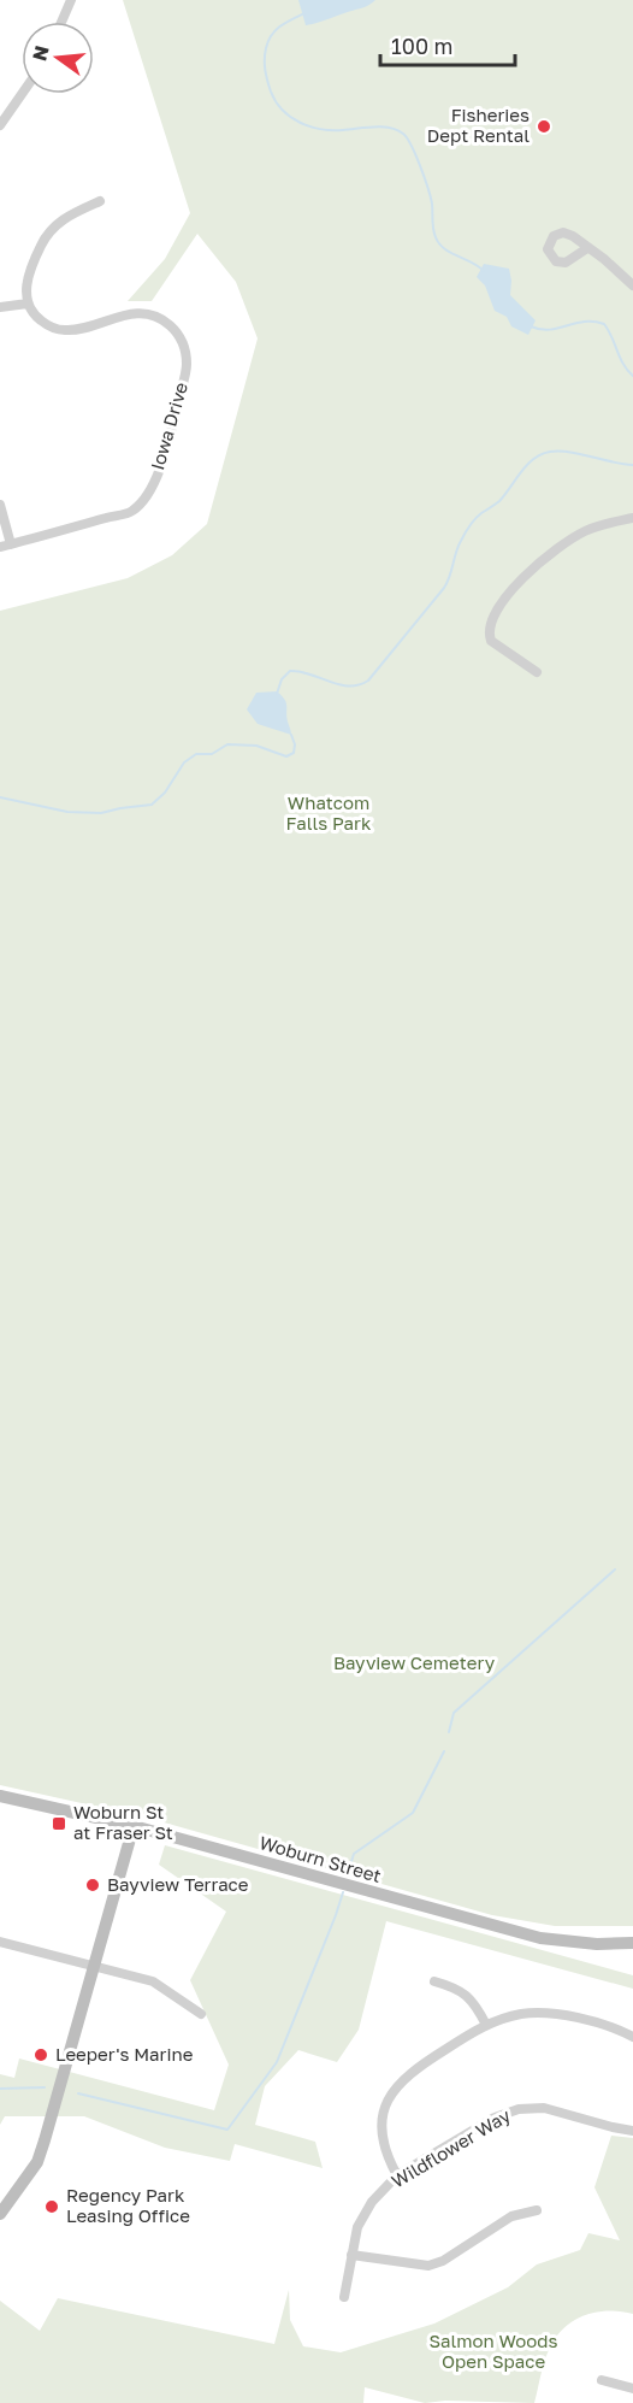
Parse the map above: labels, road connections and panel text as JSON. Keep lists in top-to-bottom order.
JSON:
{
  "streets": {
    "street": ["Iowa Drive", "Woburn Street", "Wildflower Way"]
  },
  "parks": ["Whatcom Falls Park", "Bayview Cemetery", "Salmon Woods Open Space"],
  "places": {
    "other": [
      "Fisheries Dept Rental",
      "Bayview Terrace",
      "Leeper's Marine",
      "Regency Park Leasing Office"
    ],
    "transit": ["Woburn St at Fraser St"]
  },
  "scale_bar": "100 m",
  "north": "left"
}
